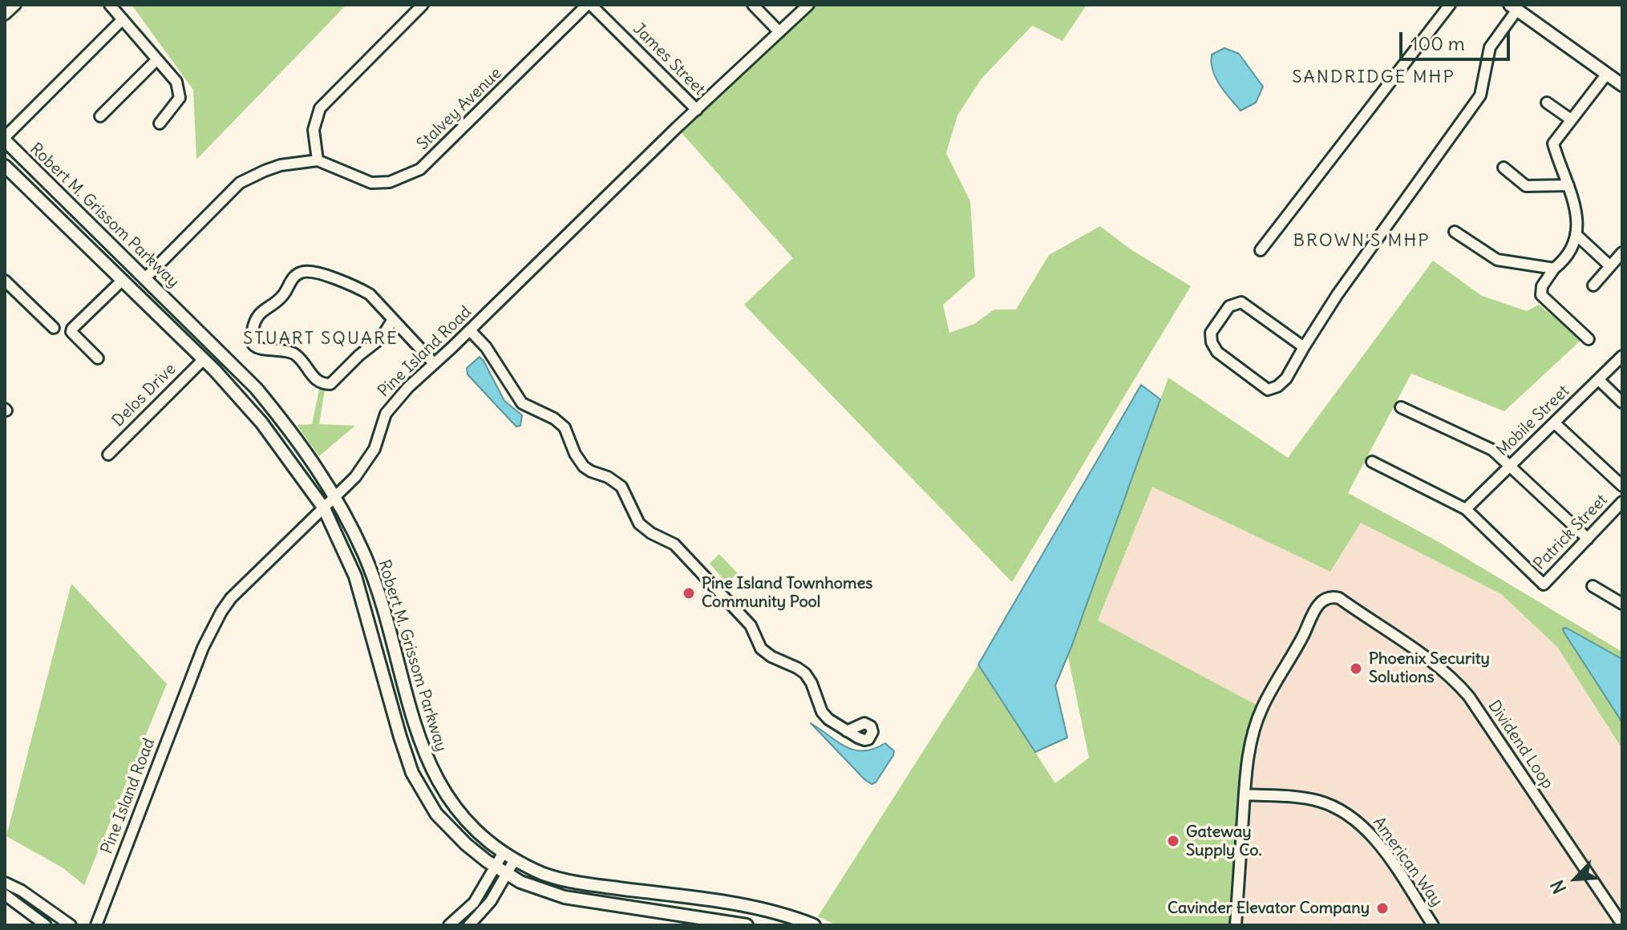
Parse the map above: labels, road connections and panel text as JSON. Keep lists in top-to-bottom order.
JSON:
{
  "streets": {
    "main road": ["Robert M. Grissom Parkway"],
    "street": [
      "James Street",
      "Stalvey Avenue",
      "Pine Island Road",
      "Delos Drive",
      "Mobile Street",
      "Patrick Street",
      "Dividend Loop",
      "American Way"
    ]
  },
  "crossings": [
    ["James Street", "Stalvey Avenue"],
    ["James Street", "Pine Island Road"],
    ["Robert M. Grissom Parkway", "Pine Island Road"],
    ["Robert M. Grissom Parkway", "Delos Drive"],
    ["Mobile Street", "Patrick Street"],
    ["Dividend Loop", "American Way"]
  ],
  "districts": ["SANDRIDGE MHP", "BROWN'S MHP", "STUART SQUARE"],
  "places": [
    "Pine Island Townhomes Community Pool",
    "Phoenix Security Solutions",
    "Gateway Supply Co.",
    "Cavinder Elevator Company"
  ],
  "scale_bar": "100 m",
  "north": "bottom left"
}
